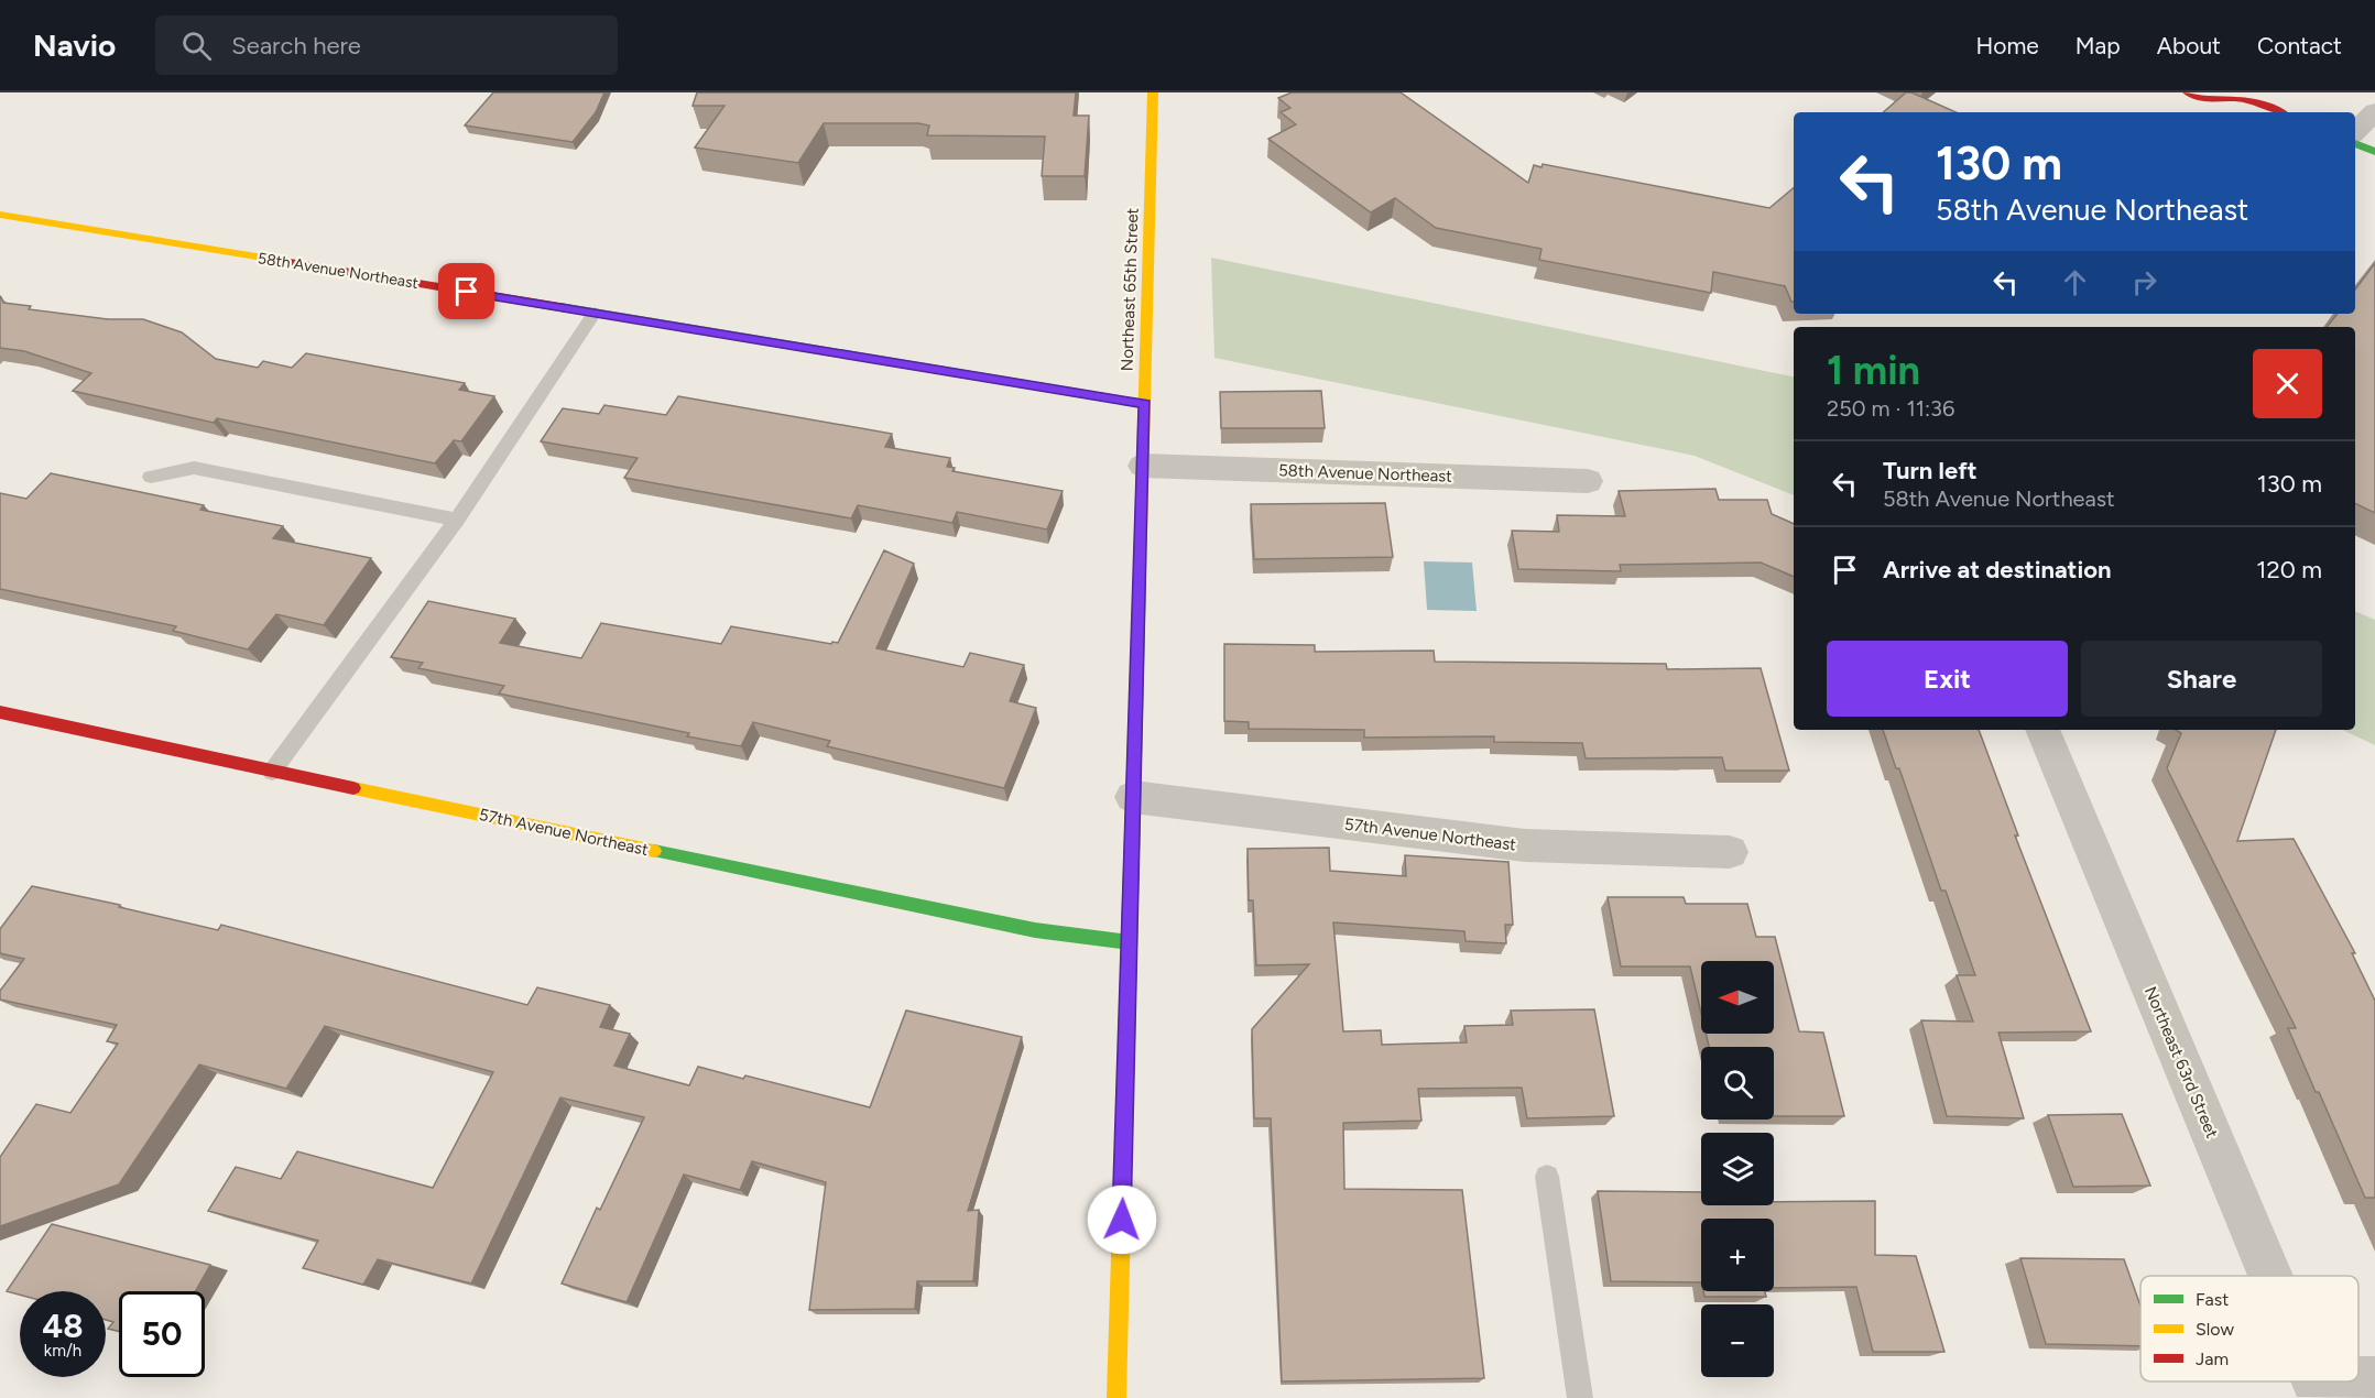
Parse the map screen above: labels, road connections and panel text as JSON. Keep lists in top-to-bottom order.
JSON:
{
  "streets": {
    "street": [
      "58th Avenue Northeast",
      "Northeast 65th Street",
      "57th Avenue Northeast",
      "Northeast 63rd Street"
    ]
  },
  "crossings": [
    ["58th Avenue Northeast", "Northeast 65th Street"],
    ["Northeast 65th Street", "57th Avenue Northeast"]
  ],
  "legend": ["Fast", "Slow", "Jam"],
  "north": "left",
  "page": {
    "header": "Navio",
    "search": "Search here",
    "nav": [
      "Home",
      "Map",
      "About",
      "Contact"
    ],
    "turn": ["130 m", "58th Avenue Northeast"],
    "heading": ["1 min", "250 m · 11:36"],
    "list": [
      {
        "name": "Turn left",
        "note": "58th Avenue Northeast",
        "value": "130 m"
      },
      {
        "name": "Arrive at destination",
        "value": "120 m"
      }
    ],
    "buttons": ["Exit", "Share"],
    "map_buttons": ["+", "−"],
    "speed": "48 km/h",
    "limit": "50"
  }
}
